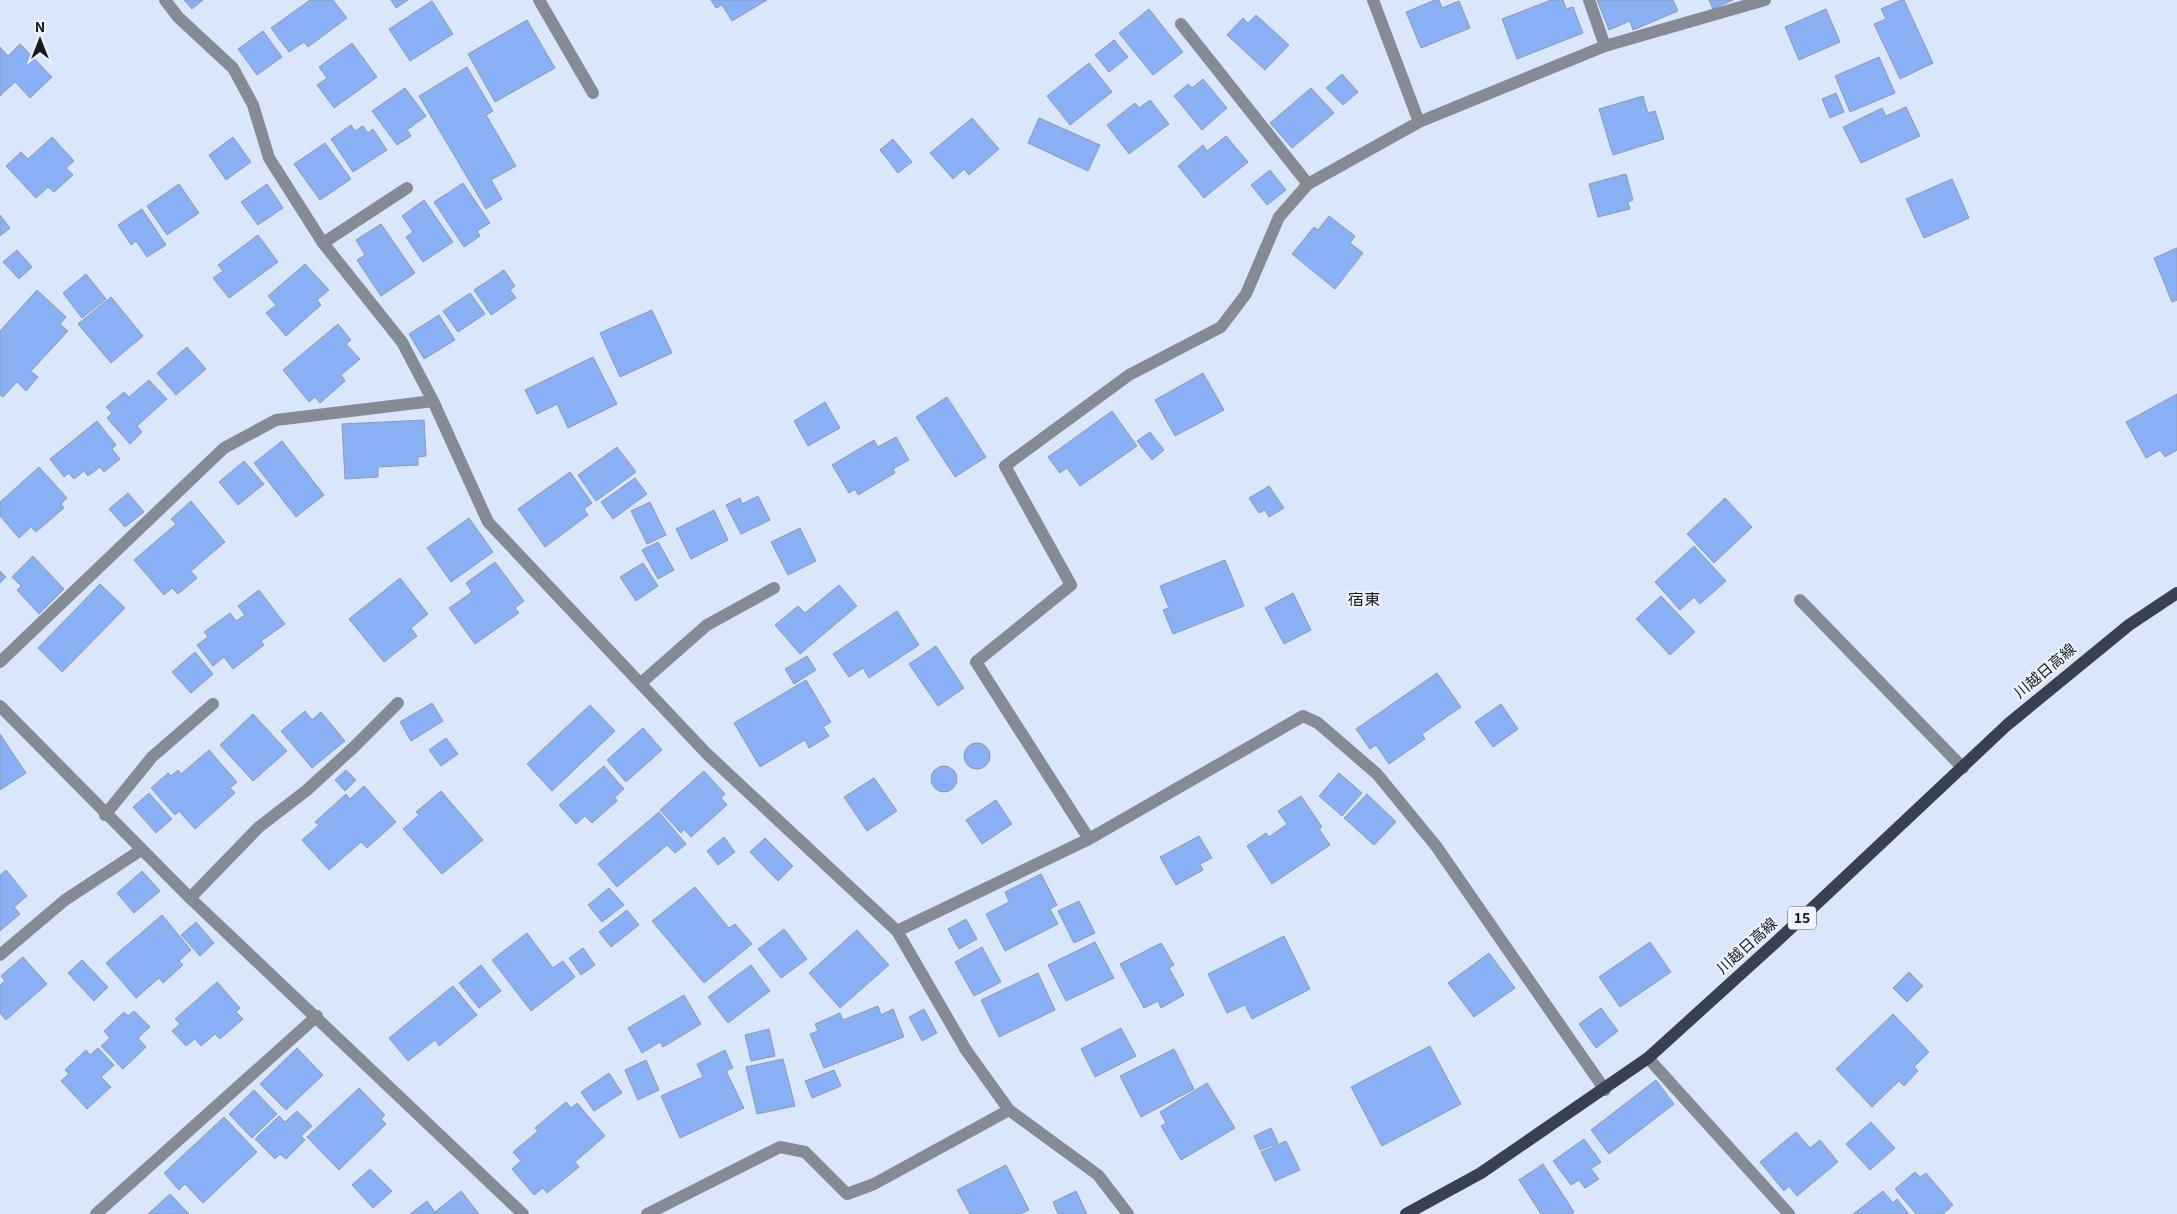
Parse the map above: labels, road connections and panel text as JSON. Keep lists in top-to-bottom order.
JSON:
{
  "streets": {
    "main road": ["川越日高線", "15"]
  },
  "districts": ["宿東"],
  "north": "top"
}
